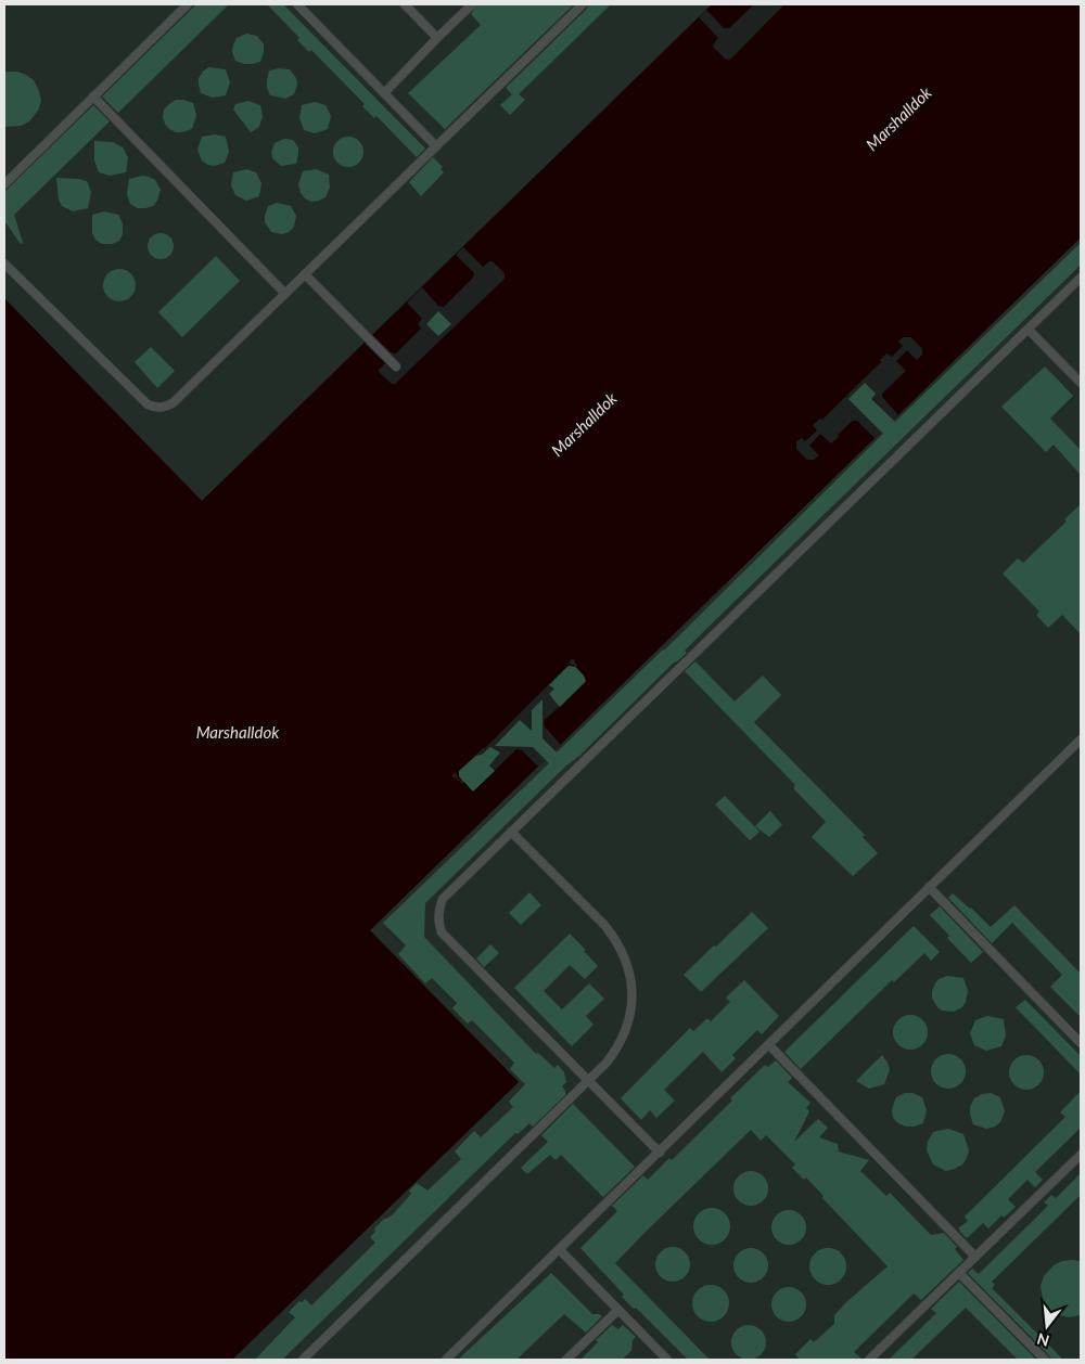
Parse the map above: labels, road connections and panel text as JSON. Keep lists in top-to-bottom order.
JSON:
{
  "water": ["Marshalldok"],
  "north": "bottom"
}
